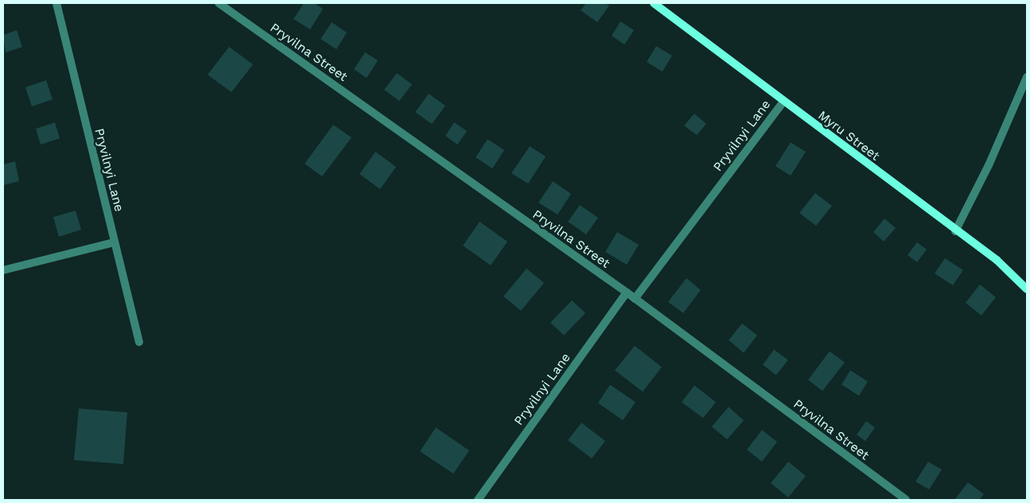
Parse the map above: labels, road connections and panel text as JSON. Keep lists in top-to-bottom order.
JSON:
{
  "streets": {
    "street": ["Pryvilna Street", "Pryvilnyi Lane", "Myru Street"]
  },
  "crossings": [
    ["Pryvilna Street", "Pryvilnyi Lane"],
    ["Pryvilnyi Lane", "Myru Street"]
  ]
}
